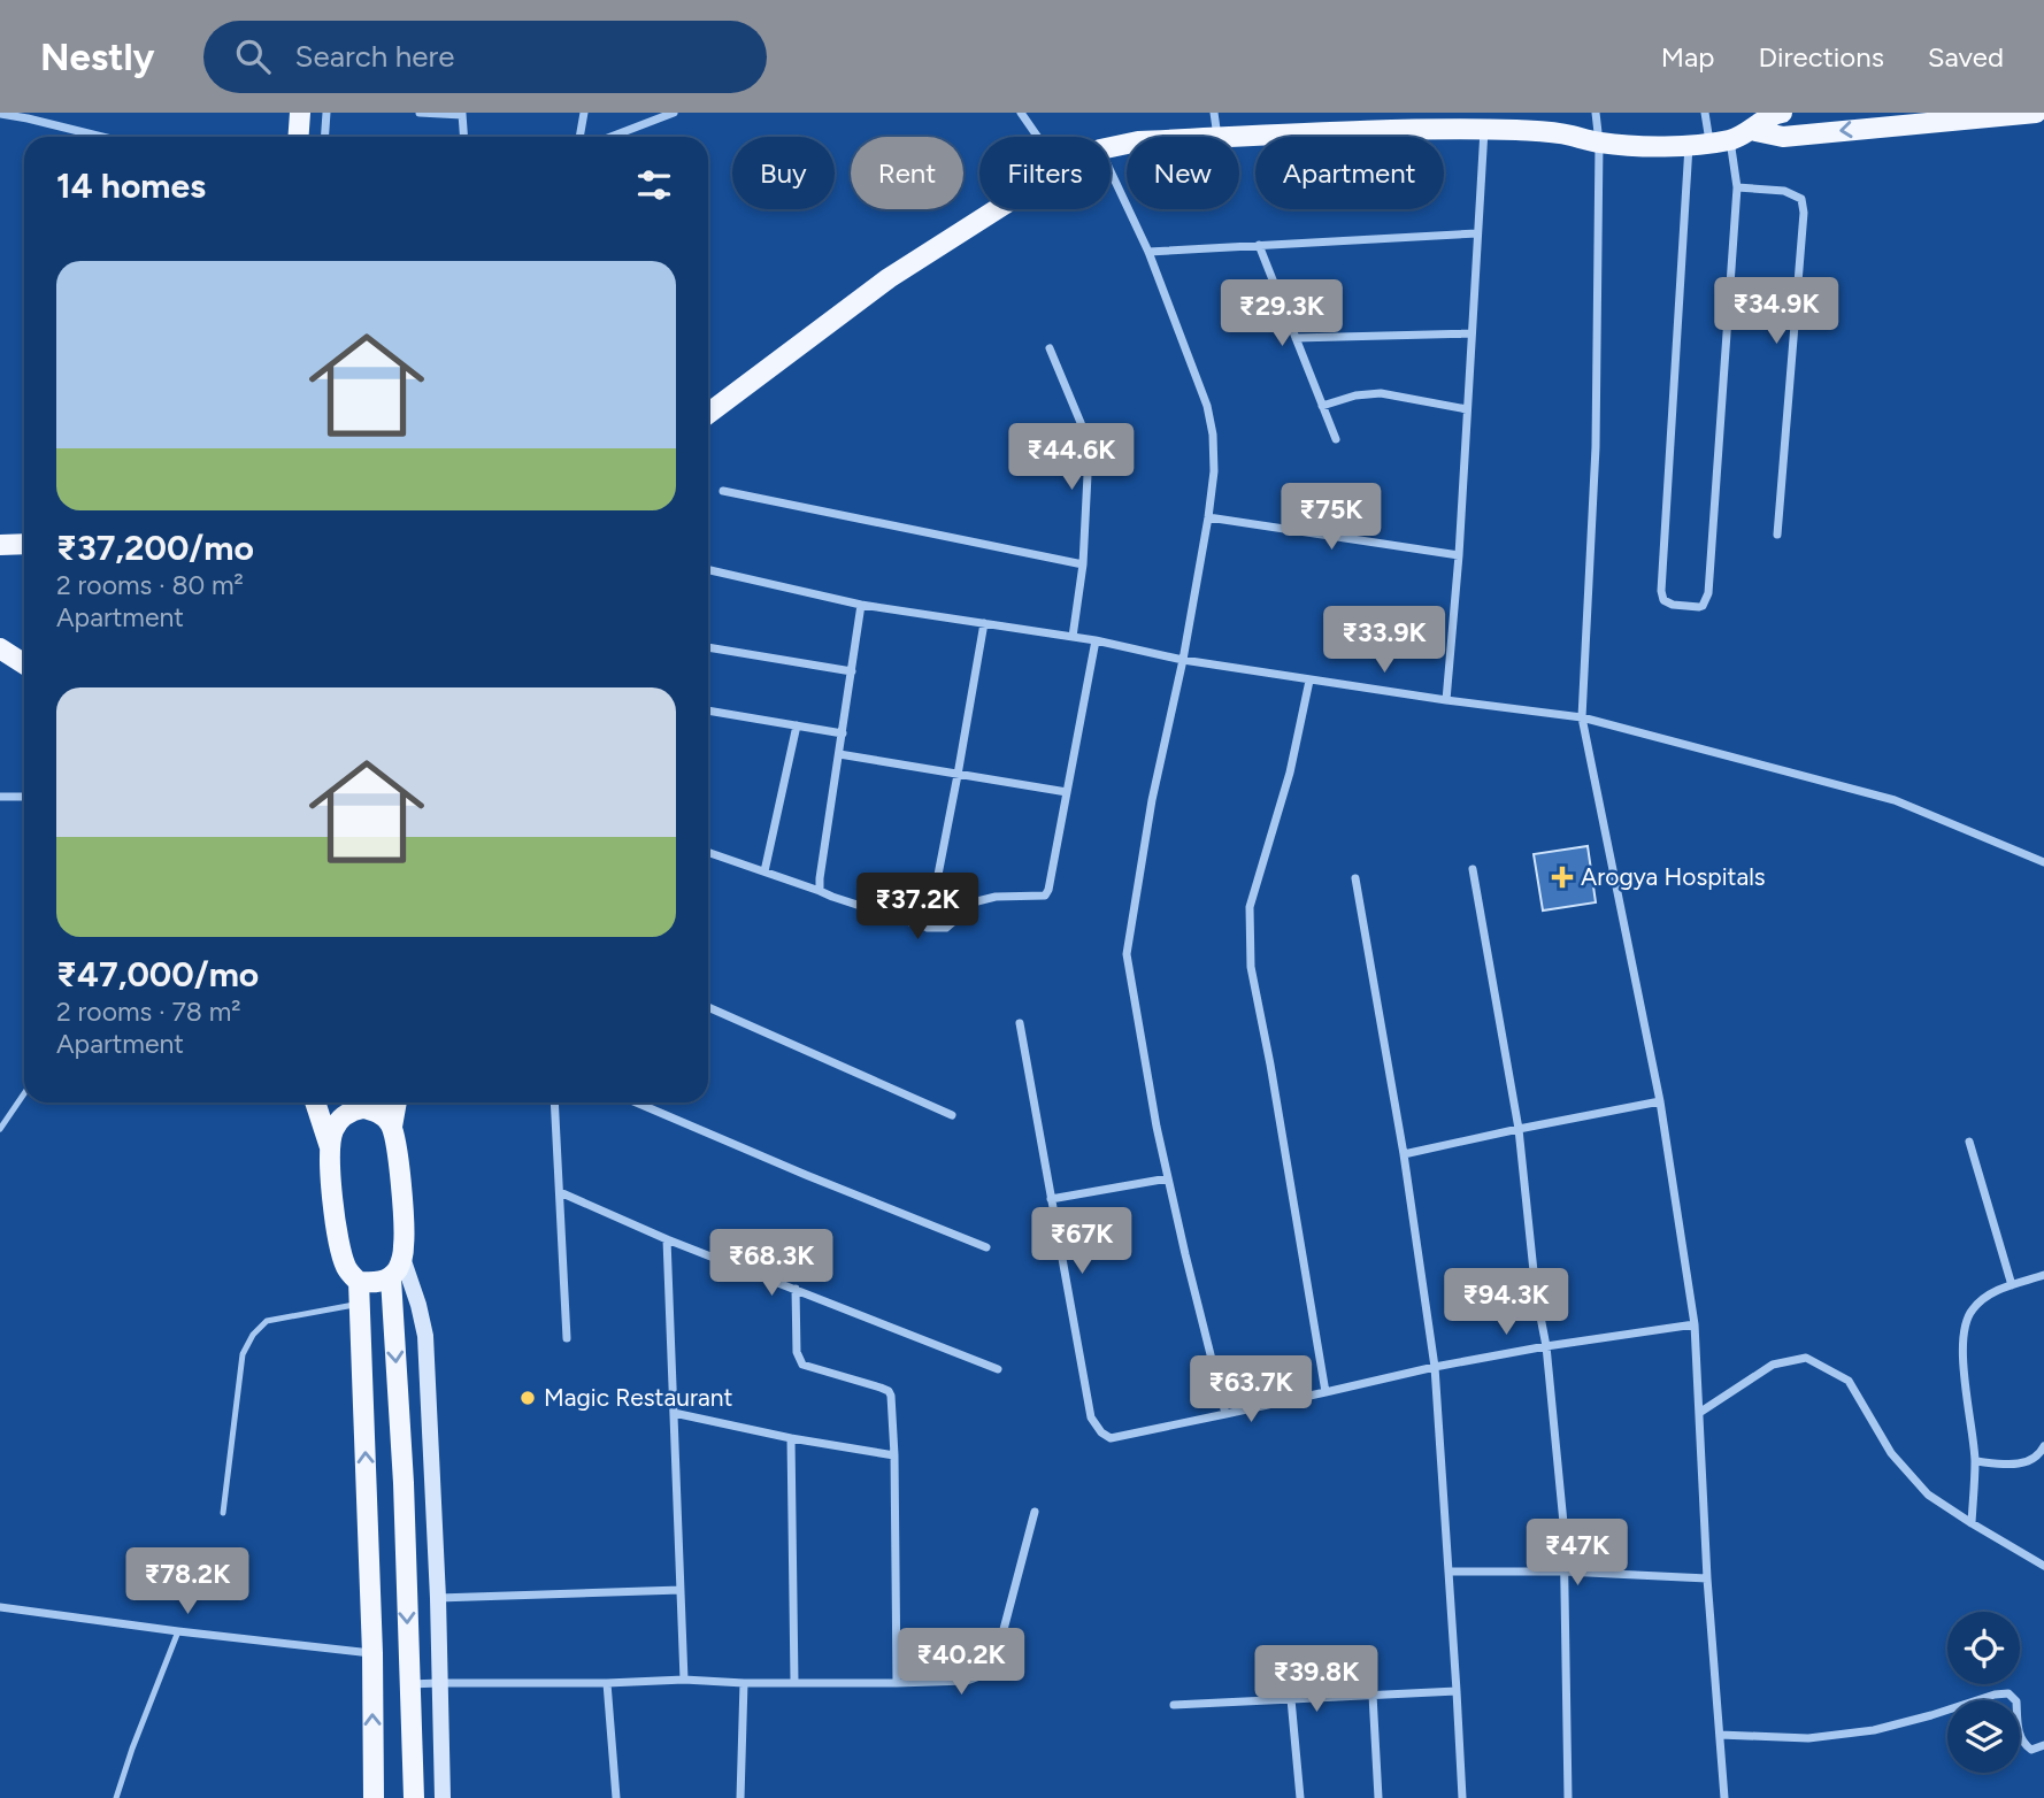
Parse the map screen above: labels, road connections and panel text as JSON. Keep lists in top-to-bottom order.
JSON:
{
  "places": {
    "health": ["Arogya Hospitals"],
    "other": ["Magic Restaurant"]
  },
  "page": {
    "header": "Nestly",
    "search": "Search here",
    "nav": ["Map", "Directions", "Saved"],
    "chip": [
      "Buy",
      "Rent",
      "Filters",
      "New",
      "Apartment"
    ],
    "heading": "14 homes",
    "list": [
      {
        "name": "₹37,200/mo",
        "note": "2 rooms · 80 m² · Apartment"
      },
      {
        "name": "₹47,000/mo",
        "note": "2 rooms · 78 m² · Apartment"
      }
    ],
    "price": [
      "₹34.9K",
      "₹29.3K",
      "₹44.6K",
      "₹75K",
      "₹33.9K",
      "₹37.2K",
      "₹67K",
      "₹68.3K",
      "₹94.3K",
      "₹63.7K",
      "₹47K",
      "₹78.2K",
      "₹40.2K",
      "₹39.8K"
    ]
  }
}
